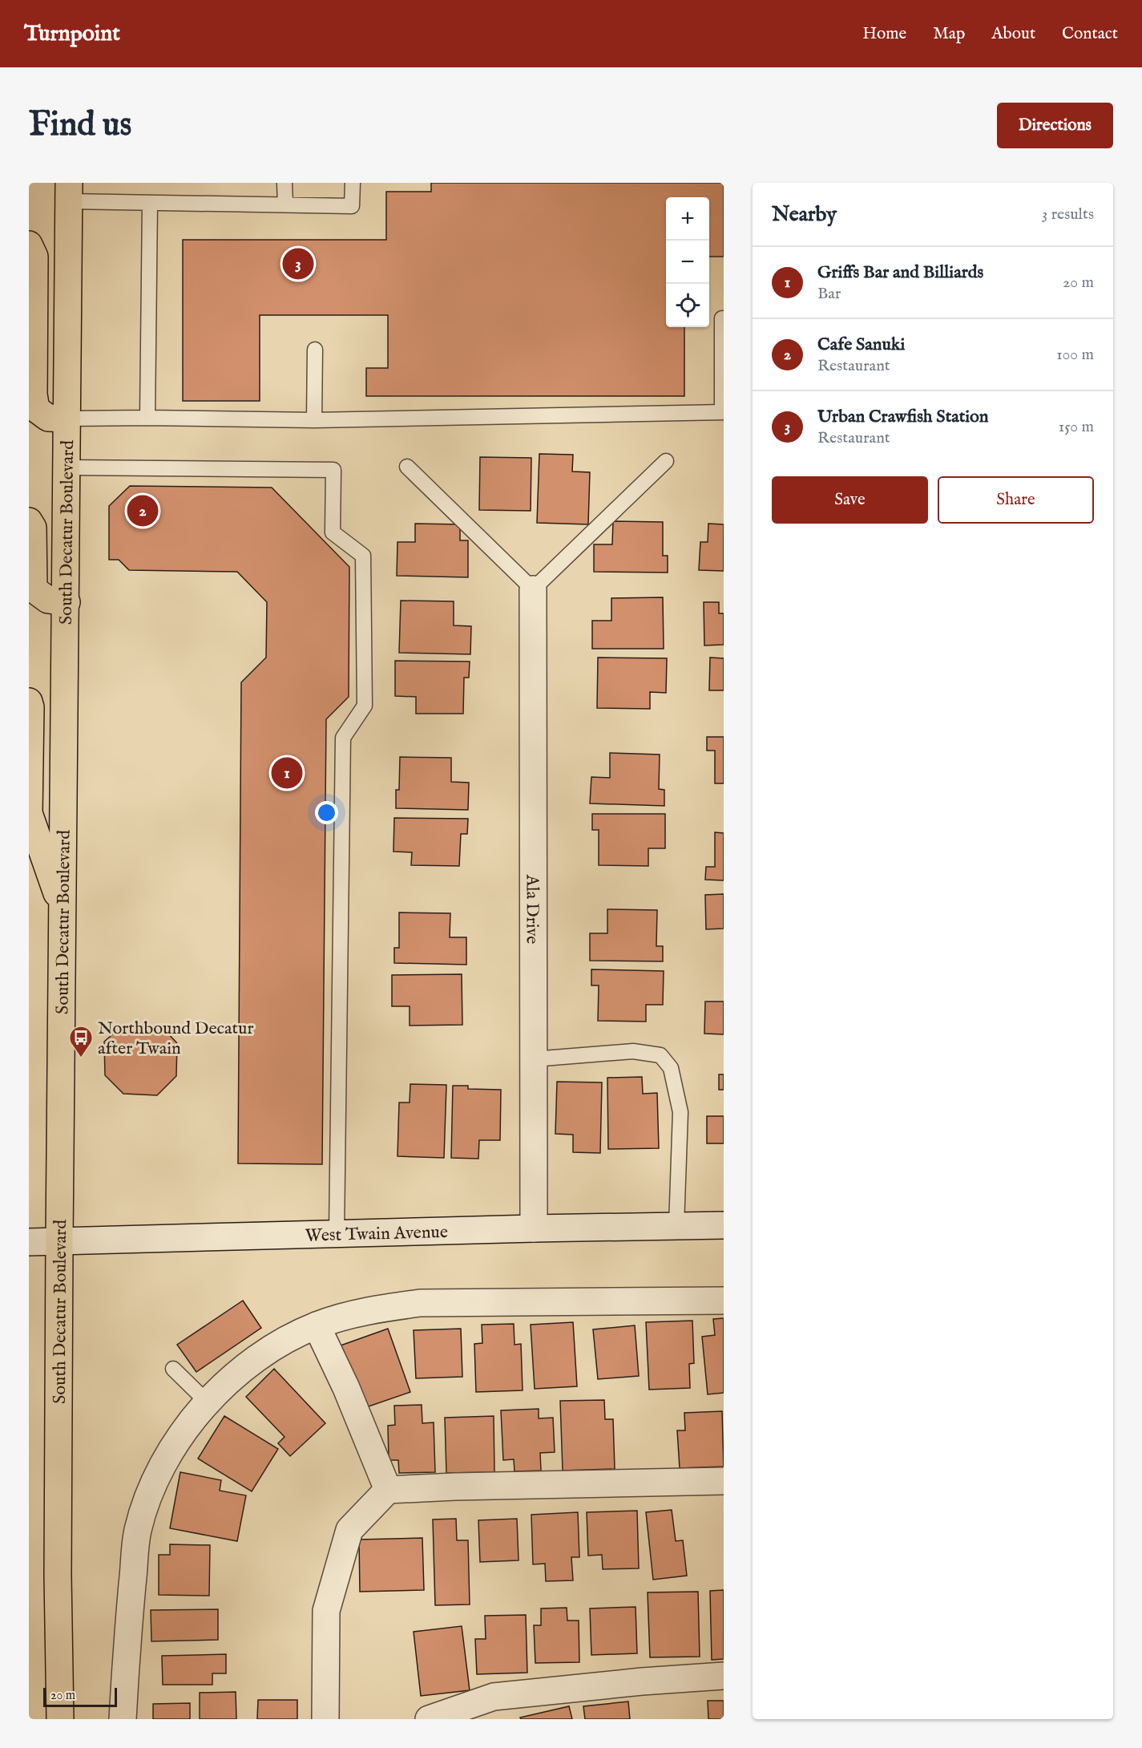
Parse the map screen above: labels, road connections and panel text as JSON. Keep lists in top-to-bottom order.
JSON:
{
  "streets": {
    "main road": ["South Decatur Boulevard"],
    "street": ["Ala Drive", "West Twain Avenue"]
  },
  "crossings": [
    ["South Decatur Boulevard", "West Twain Avenue"],
    ["Ala Drive", "West Twain Avenue"]
  ],
  "places": {
    "bus stop": ["Northbound Decatur after Twain"]
  },
  "scale_bar": "20 m",
  "page": {
    "header": "Turnpoint",
    "nav": [
      "Home",
      "Map",
      "About",
      "Contact"
    ],
    "buttons": [
      "Directions",
      ["Save", "Share"]
    ],
    "title": "Find us",
    "heading": ["Nearby", "3 results"],
    "map_buttons": ["+", "−"],
    "list": [
      {
        "mark": "1",
        "name": "Griffs Bar and Billiards",
        "note": "Bar",
        "value": "20 m"
      },
      {
        "mark": "2",
        "name": "Cafe Sanuki",
        "note": "Restaurant",
        "value": "100 m"
      },
      {
        "mark": "3",
        "name": "Urban Crawfish Station",
        "note": "Restaurant",
        "value": "150 m"
      }
    ],
    "pins": ["3", "2", "1"],
    "scale": "20 m"
  }
}
